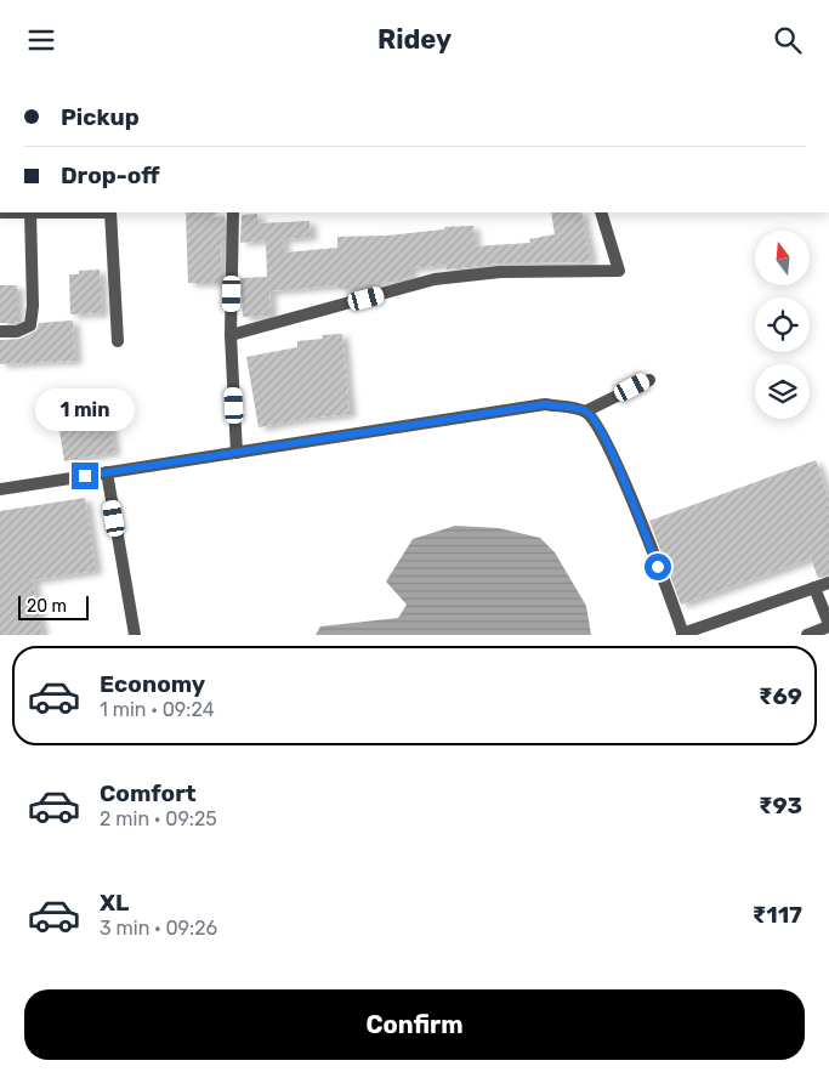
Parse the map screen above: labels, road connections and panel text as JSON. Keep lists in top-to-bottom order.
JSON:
{
  "scale_bar": "20 m",
  "north": "top",
  "page": {
    "header": "Ridey",
    "banner": ["Pickup", "Drop-off"],
    "bubble": "1 min",
    "scale": "20 m",
    "list": [
      {
        "name": "Economy",
        "note": "1 min · 09:24",
        "value": "₹69"
      },
      {
        "name": "Comfort",
        "note": "2 min · 09:25",
        "value": "₹93"
      },
      {
        "name": "XL",
        "note": "3 min · 09:26",
        "value": "₹117"
      }
    ],
    "buttons": "Confirm"
  }
}
